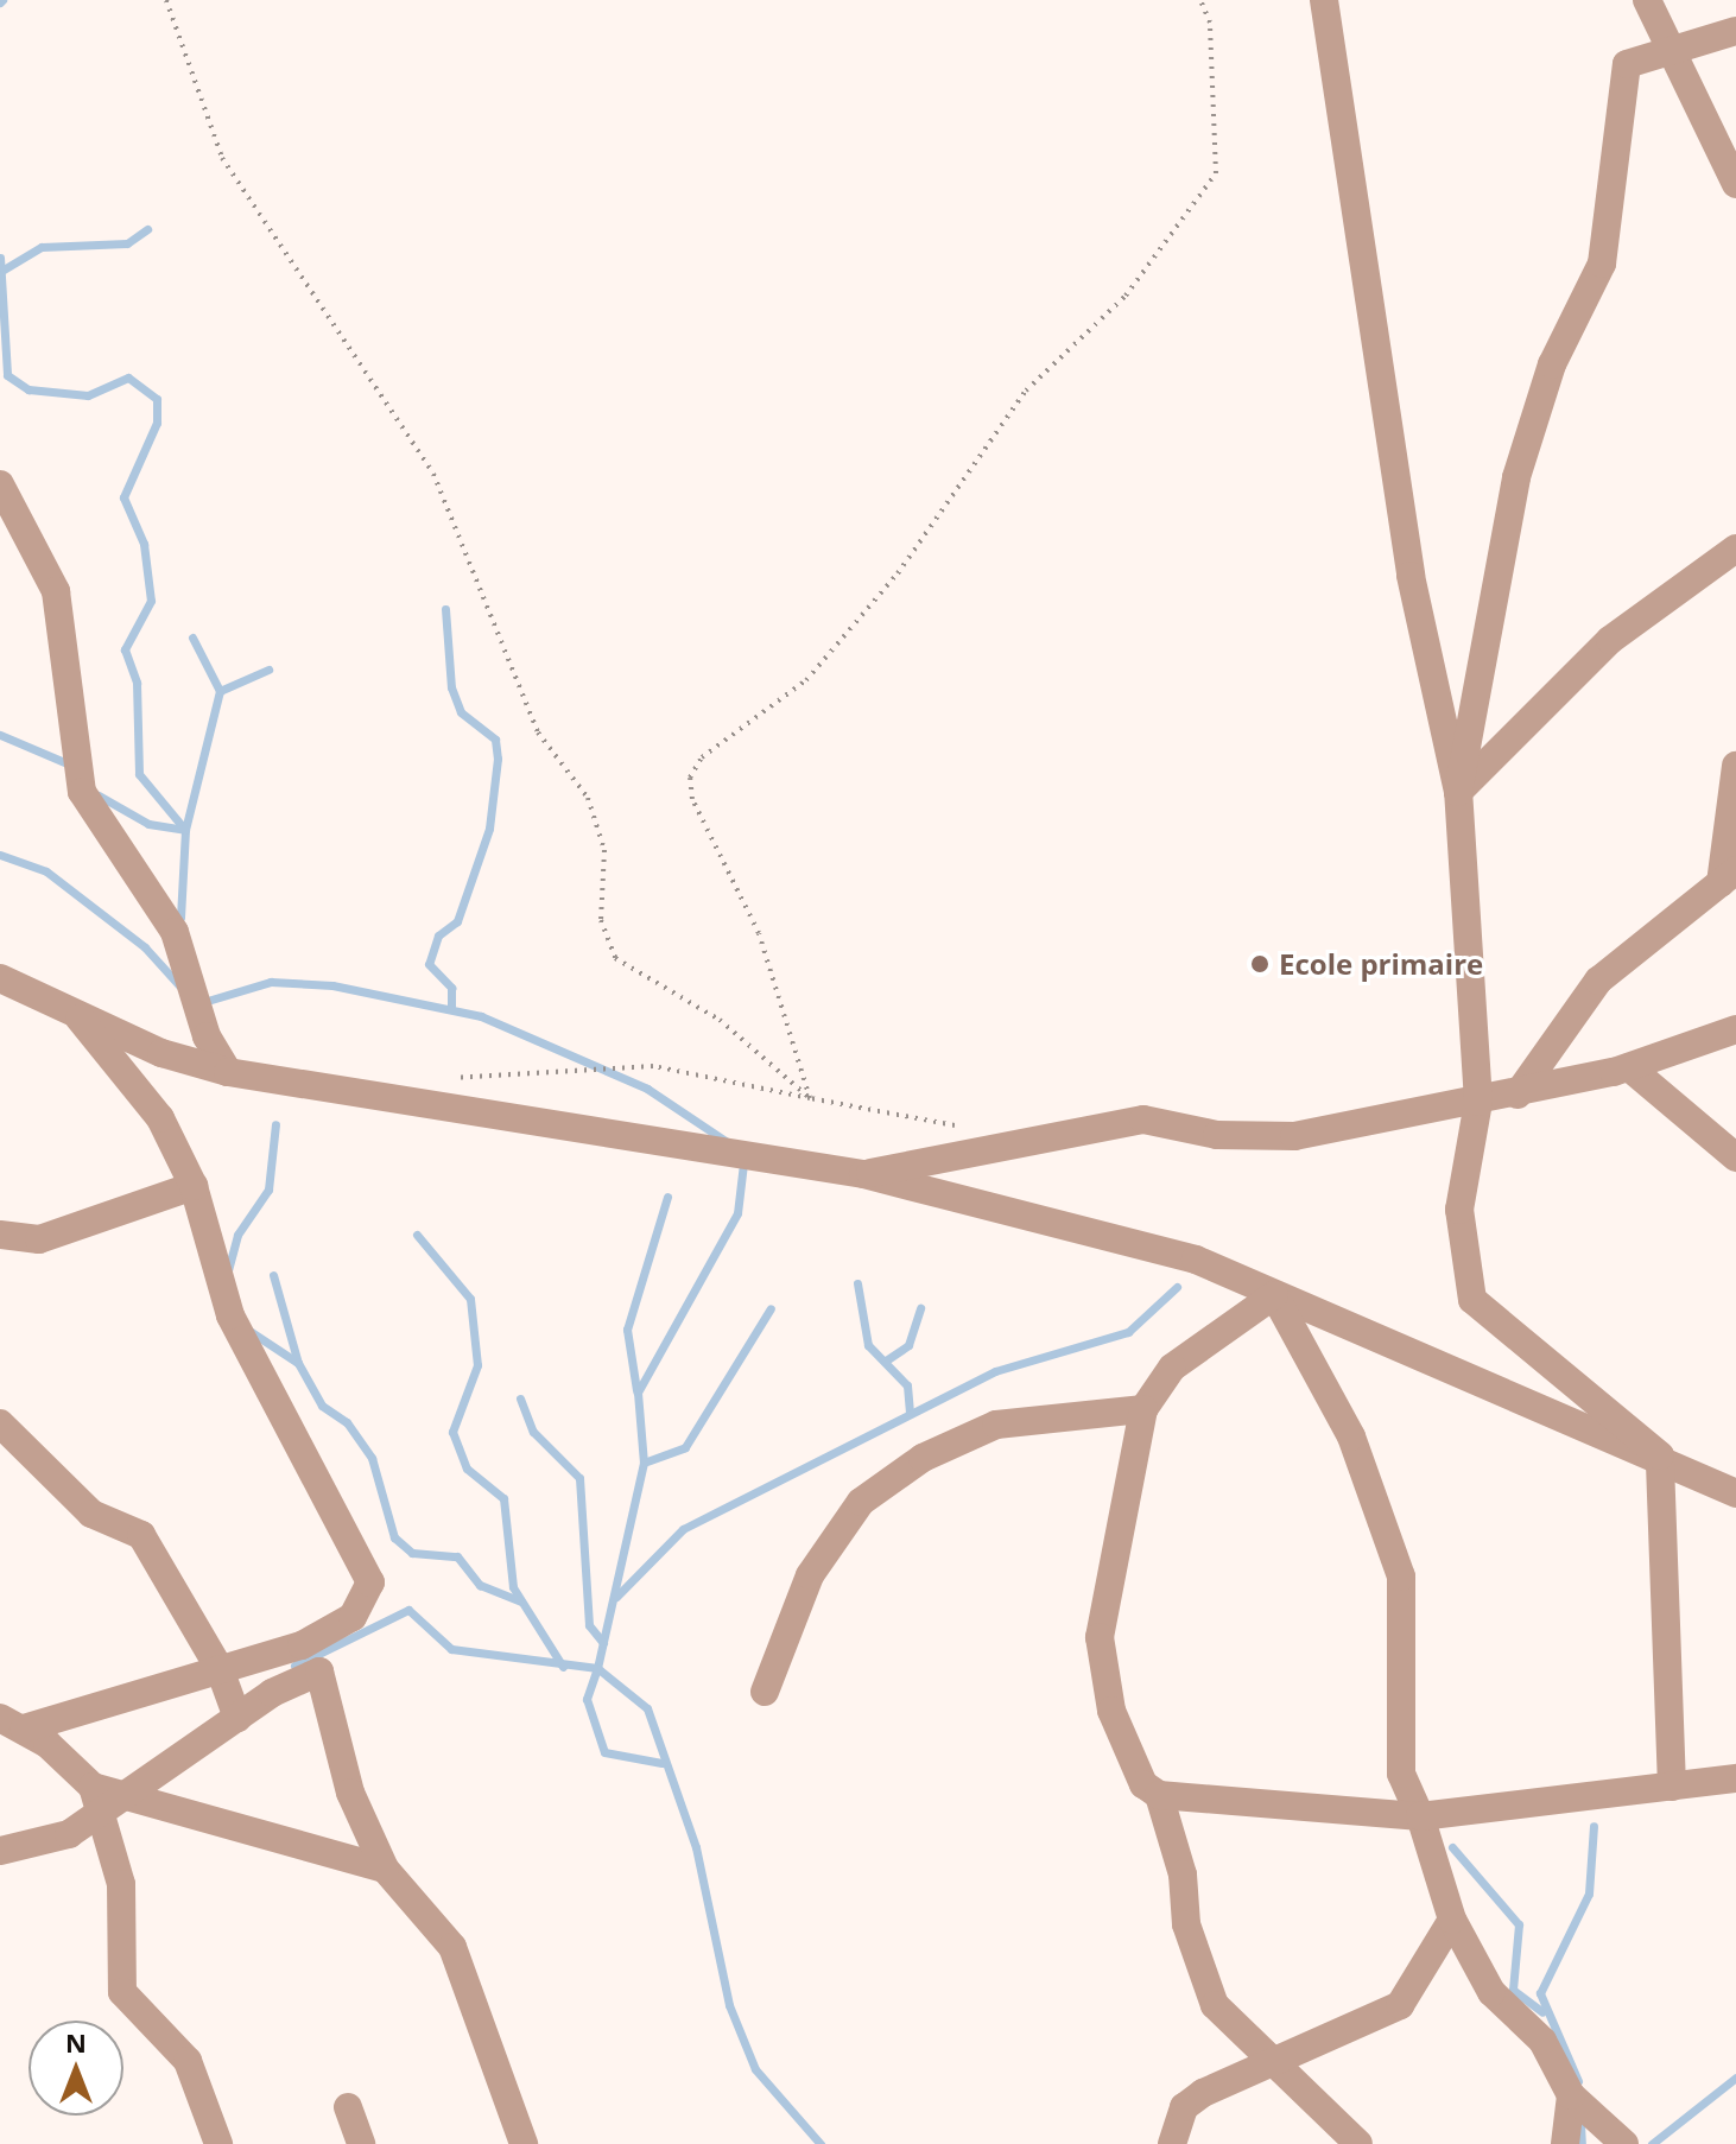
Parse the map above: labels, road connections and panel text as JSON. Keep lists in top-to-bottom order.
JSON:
{
  "places": ["Ecole primaire"],
  "north": "top"
}
